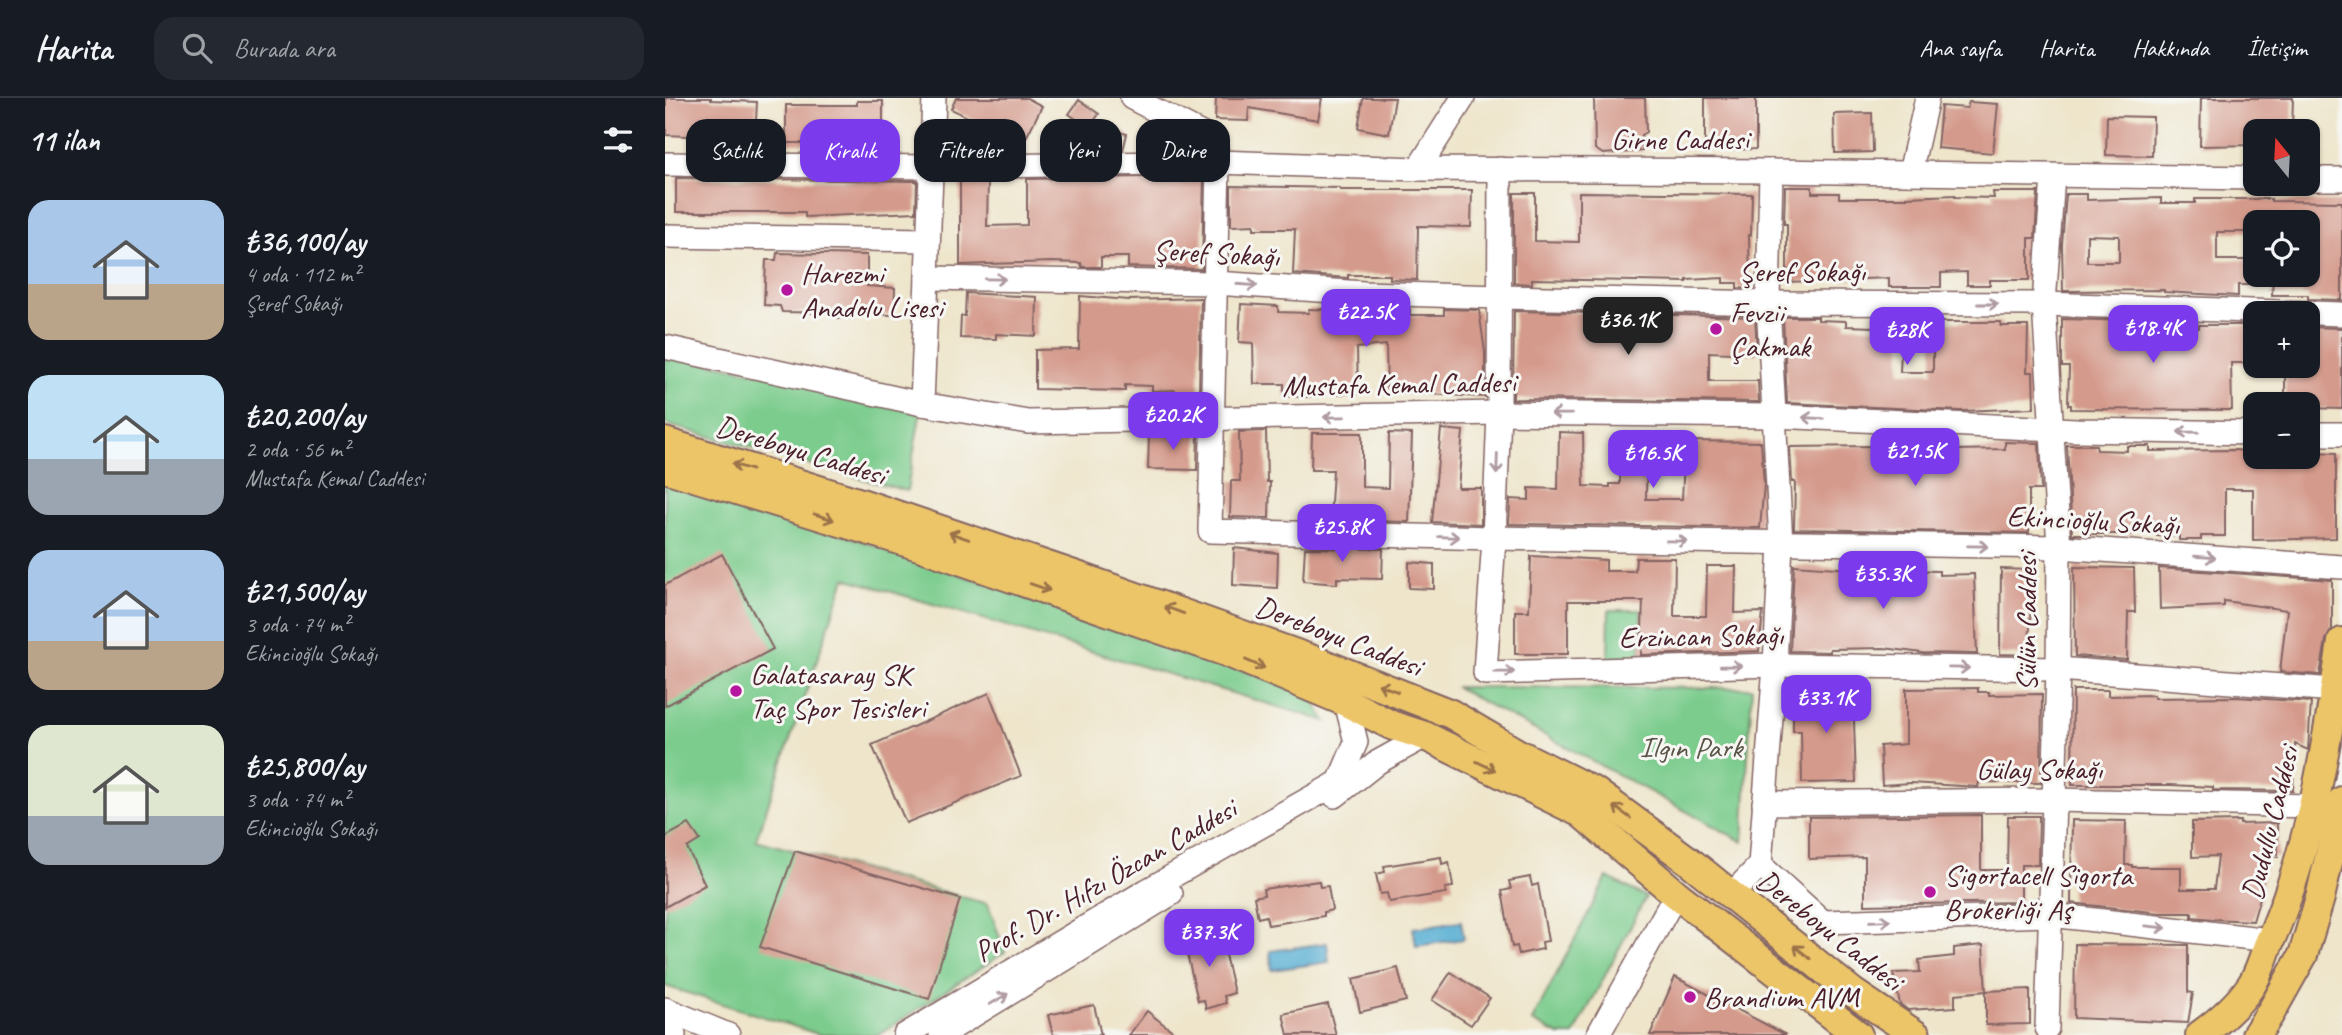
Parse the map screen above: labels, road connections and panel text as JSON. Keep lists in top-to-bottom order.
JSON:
{
  "streets": {
    "main road": ["Dereboyu Caddesi", "Dudullu Caddesi"],
    "street": [
      "Girne Caddesi",
      "Şeref Sokağı",
      "Mustafa Kemal Caddesi",
      "Ekincioğlu Sokağı",
      "Sülün Caddesi",
      "Erzincan Sokağı",
      "Gülay Sokağı",
      "Prof. Dr. Hıfzı Özcan Caddesi"
    ]
  },
  "crossings": [
    ["Girne Caddesi", "Sülün Caddesi"],
    ["Girne Caddesi", "Erzincan Sokağı"],
    ["Şeref Sokağı", "Sülün Caddesi"],
    ["Şeref Sokağı", "Erzincan Sokağı"],
    ["Mustafa Kemal Caddesi", "Ekincioğlu Sokağı"],
    ["Mustafa Kemal Caddesi", "Sülün Caddesi"],
    ["Mustafa Kemal Caddesi", "Erzincan Sokağı"],
    ["Dereboyu Caddesi", "Prof. Dr. Hıfzı Özcan Caddesi"],
    ["Ekincioğlu Sokağı", "Sülün Caddesi"],
    ["Ekincioğlu Sokağı", "Erzincan Sokağı"],
    ["Sülün Caddesi", "Erzincan Sokağı"],
    ["Sülün Caddesi", "Gülay Sokağı"],
    ["Erzincan Sokağı", "Dudullu Caddesi"],
    ["Gülay Sokağı", "Dudullu Caddesi"]
  ],
  "one_way": ["Şeref Sokağı", "Mustafa Kemal Caddesi", "Ekincioğlu Sokağı"],
  "parks": ["Ilgın Park"],
  "places": [
    "Harezmi Anadolu Lisesi",
    "Fevzii Çakmak",
    "Galatasaray SK Taç Spor Tesisleri",
    "Sigortacell Sigorta Brokerliği Aş",
    "Brandium AVM"
  ],
  "north": "top",
  "page": {
    "header": "Harita",
    "search": "Burada ara",
    "nav": [
      "Ana sayfa",
      "Harita",
      "Hakkında",
      "İletişim"
    ],
    "heading": "11 ilan",
    "map_buttons": ["+", "−"],
    "chip": [
      "Satılık",
      "Kiralık",
      "Filtreler",
      "Yeni",
      "Daire"
    ],
    "list": [
      {
        "name": "₺36,100/ay",
        "note": "4 oda · 112 m² · Şeref Sokağı"
      },
      {
        "name": "₺20,200/ay",
        "note": "2 oda · 56 m² · Mustafa Kemal Caddesi"
      },
      {
        "name": "₺21,500/ay",
        "note": "3 oda · 74 m² · Ekincioğlu Sokağı"
      },
      {
        "name": "₺25,800/ay",
        "note": "3 oda · 74 m² · Ekincioğlu Sokağı"
      }
    ],
    "price": [
      "₺22.5K",
      "₺36.1K",
      "₺18.4K",
      "₺28K",
      "₺20.2K",
      "₺21.5K",
      "₺16.5K",
      "₺25.8K",
      "₺35.3K",
      "₺33.1K",
      "₺37.3K"
    ]
  }
}
